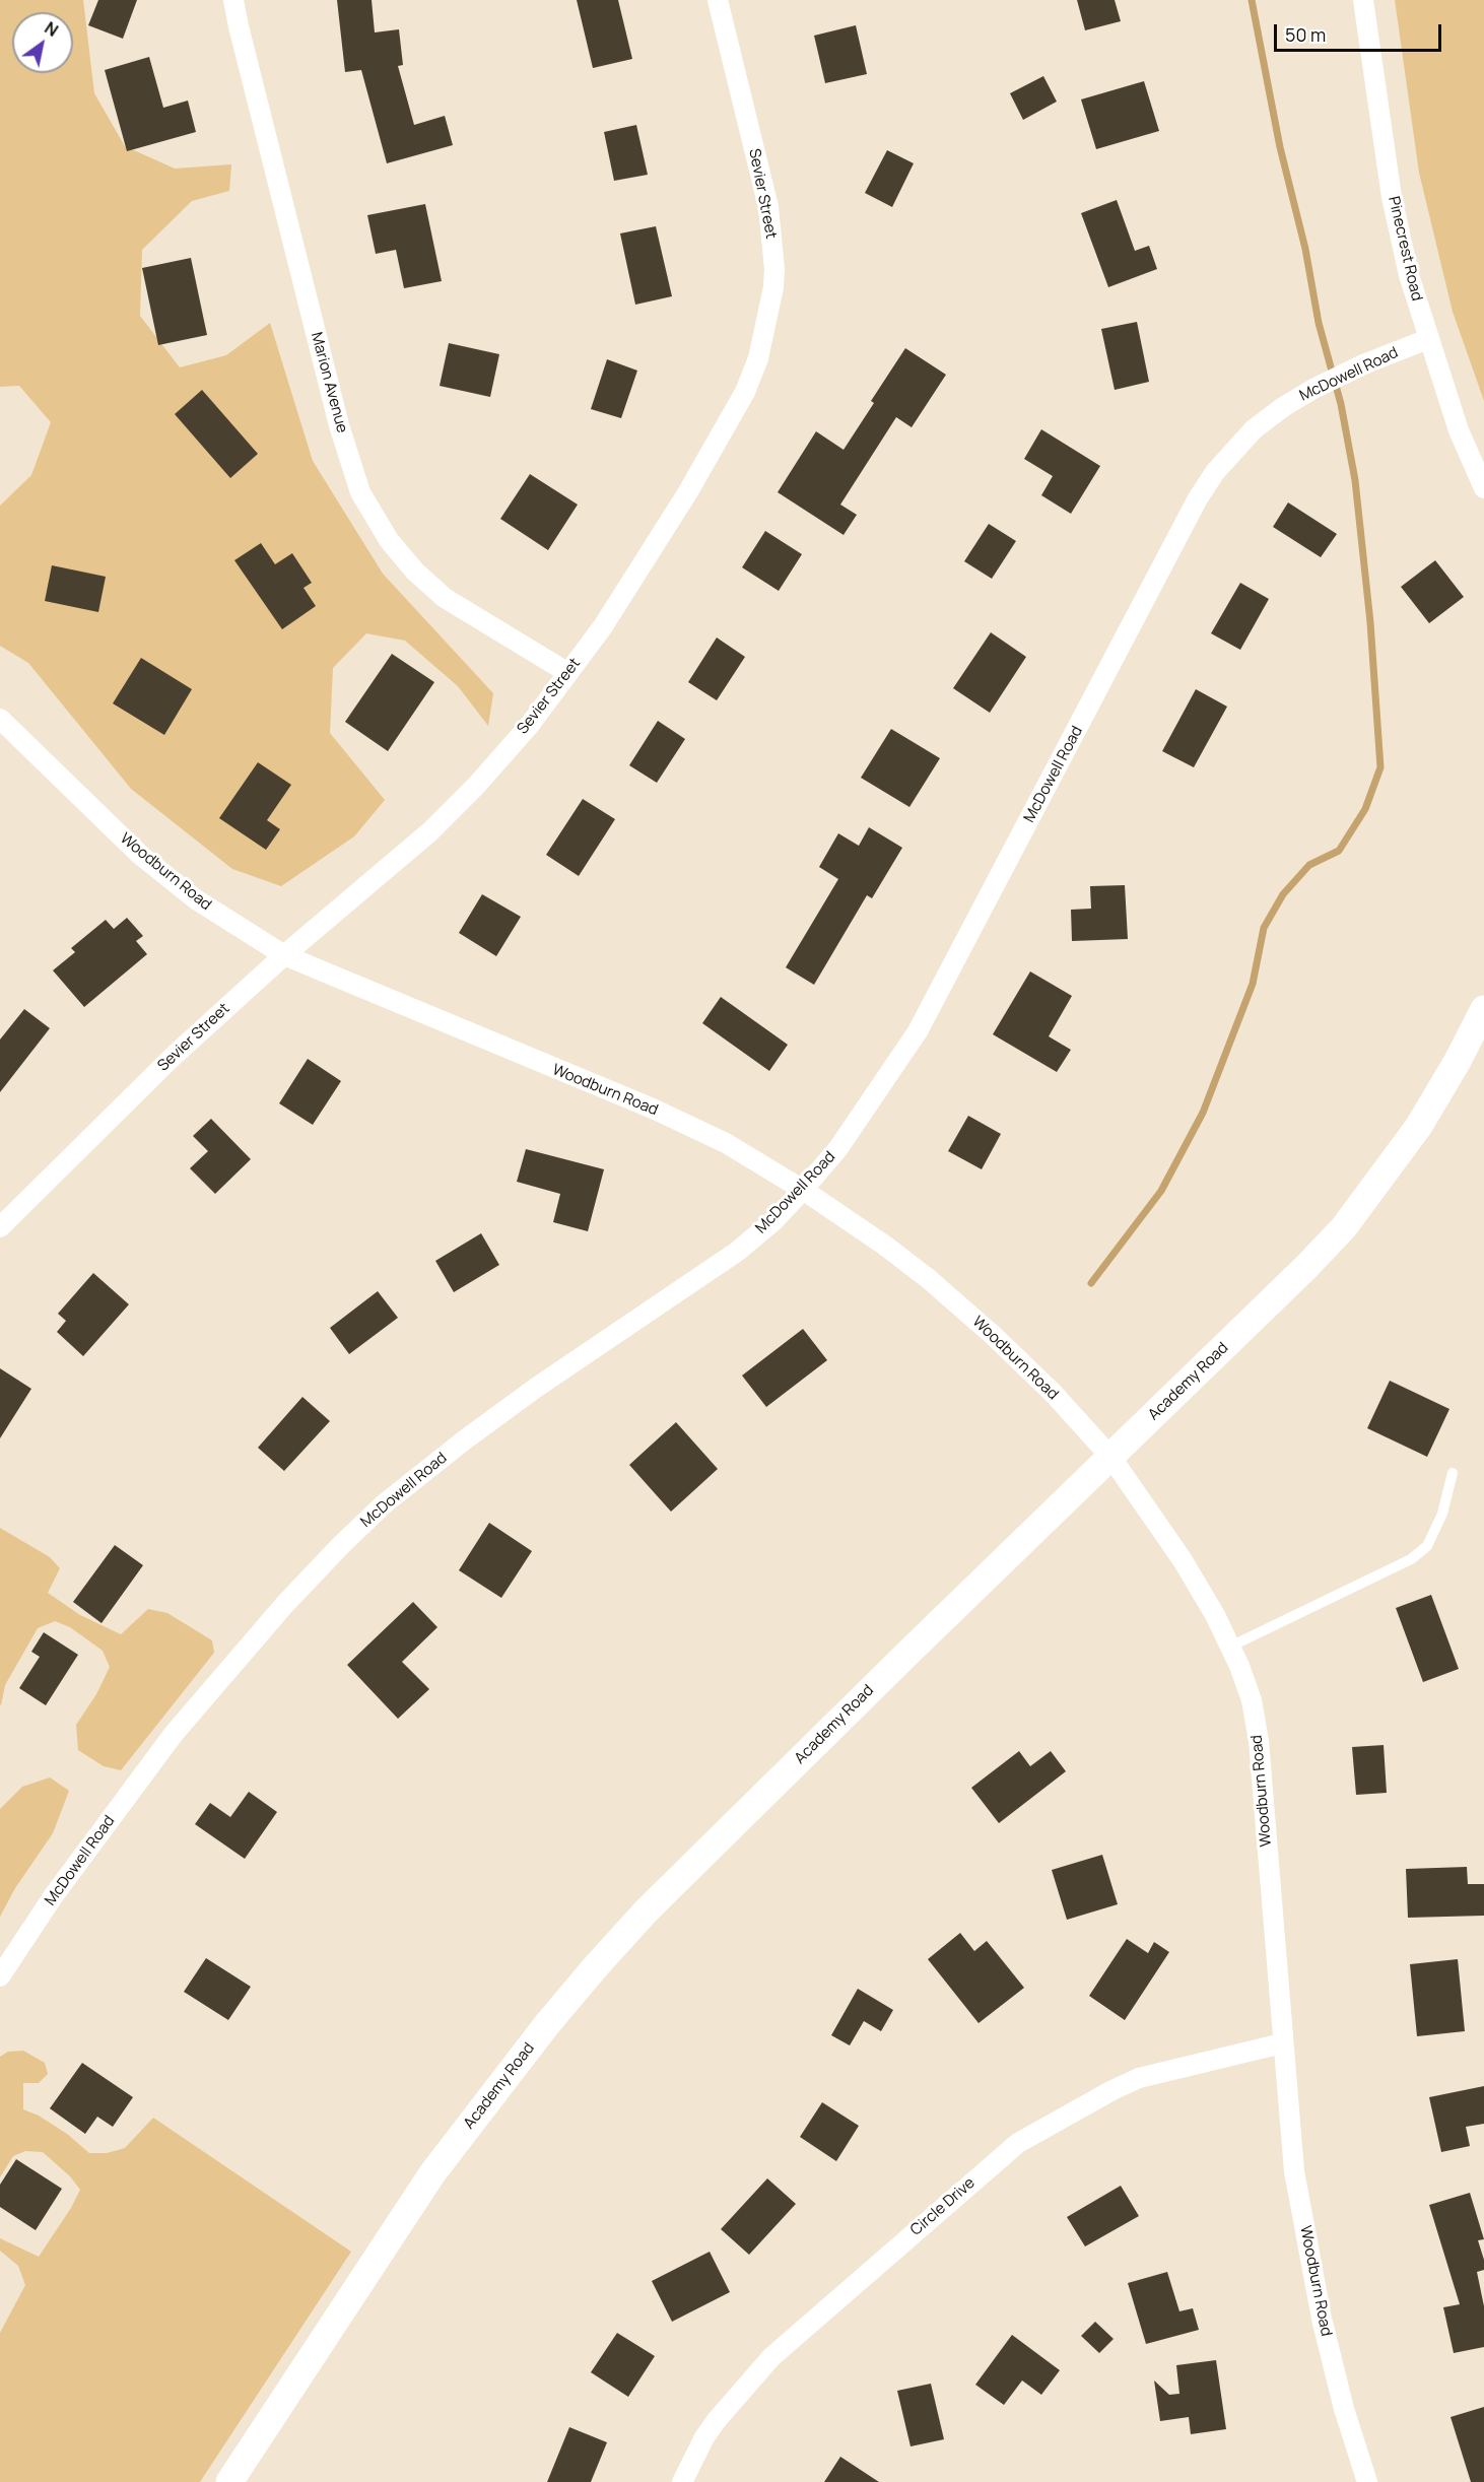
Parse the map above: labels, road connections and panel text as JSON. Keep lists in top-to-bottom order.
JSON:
{
  "streets": {
    "main road": ["Academy Road"],
    "street": [
      "Sevier Street",
      "Pinecrest Road",
      "McDowell Road",
      "Marion Avenue",
      "Woodburn Road",
      "Circle Drive"
    ]
  },
  "crossings": [
    ["Sevier Street", "Marion Avenue"],
    ["Sevier Street", "Woodburn Road"],
    ["Pinecrest Road", "McDowell Road"],
    ["McDowell Road", "Woodburn Road"],
    ["Woodburn Road", "Academy Road"],
    ["Woodburn Road", "Circle Drive"]
  ],
  "scale_bar": "50 m",
  "north": "top right"
}
